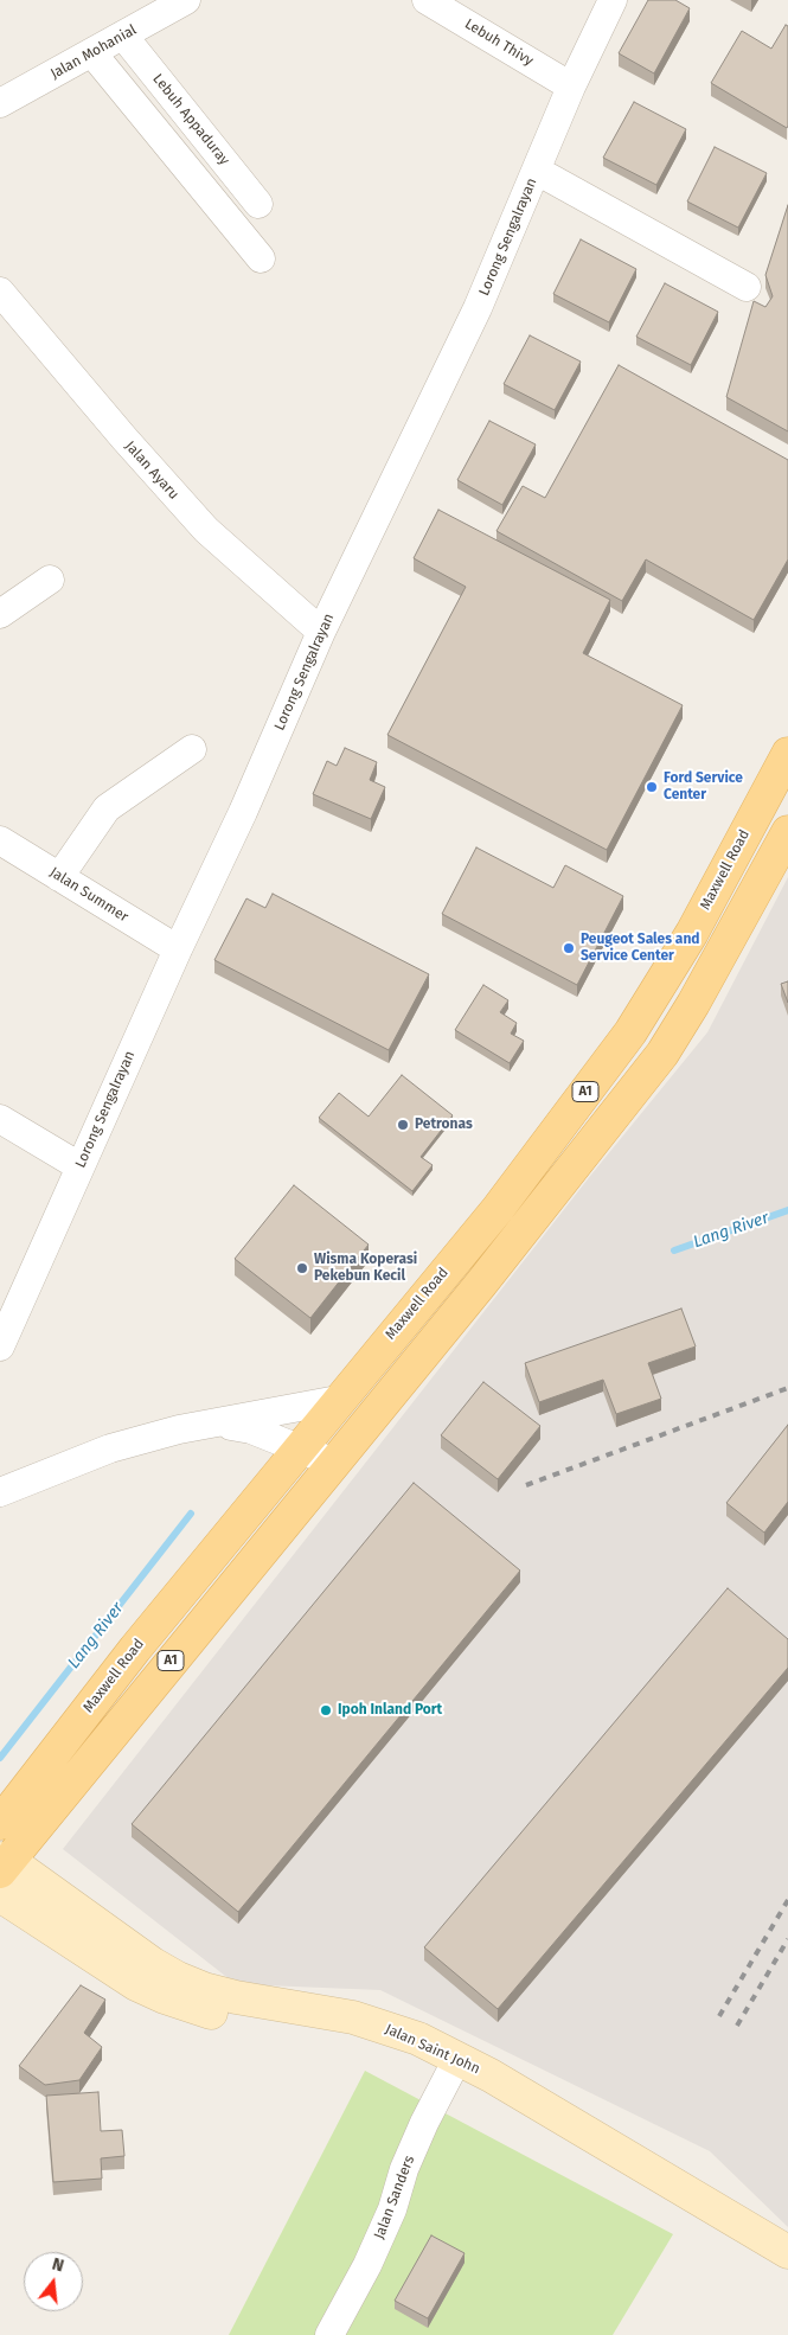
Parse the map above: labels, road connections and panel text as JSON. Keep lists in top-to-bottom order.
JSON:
{
  "streets": {
    "main road": ["Maxwell Road", "A1"],
    "street": [
      "Lebuh Thivy",
      "Jalan Mohanial",
      "Lebuh Appaduray",
      "Lorong Sengalrayan",
      "Jalan Ayaru",
      "Jalan Summer",
      "Jalan Saint John",
      "Jalan Sanders"
    ]
  },
  "crossings": [
    ["Lebuh Thivy", "Lorong Sengalrayan"],
    ["Jalan Mohanial", "Lebuh Appaduray"],
    ["Lorong Sengalrayan", "Jalan Ayaru"],
    ["Lorong Sengalrayan", "Jalan Summer"],
    ["A1", "Jalan Saint John"],
    ["Jalan Saint John", "Jalan Sanders"]
  ],
  "water": ["Lang River"],
  "places": [
    "Ford Service Center",
    "Peugeot Sales and Service Center",
    "Petronas",
    "Wisma Koperasi Pekebun Kecil",
    "Ipoh Inland Port"
  ],
  "north": "top"
}
